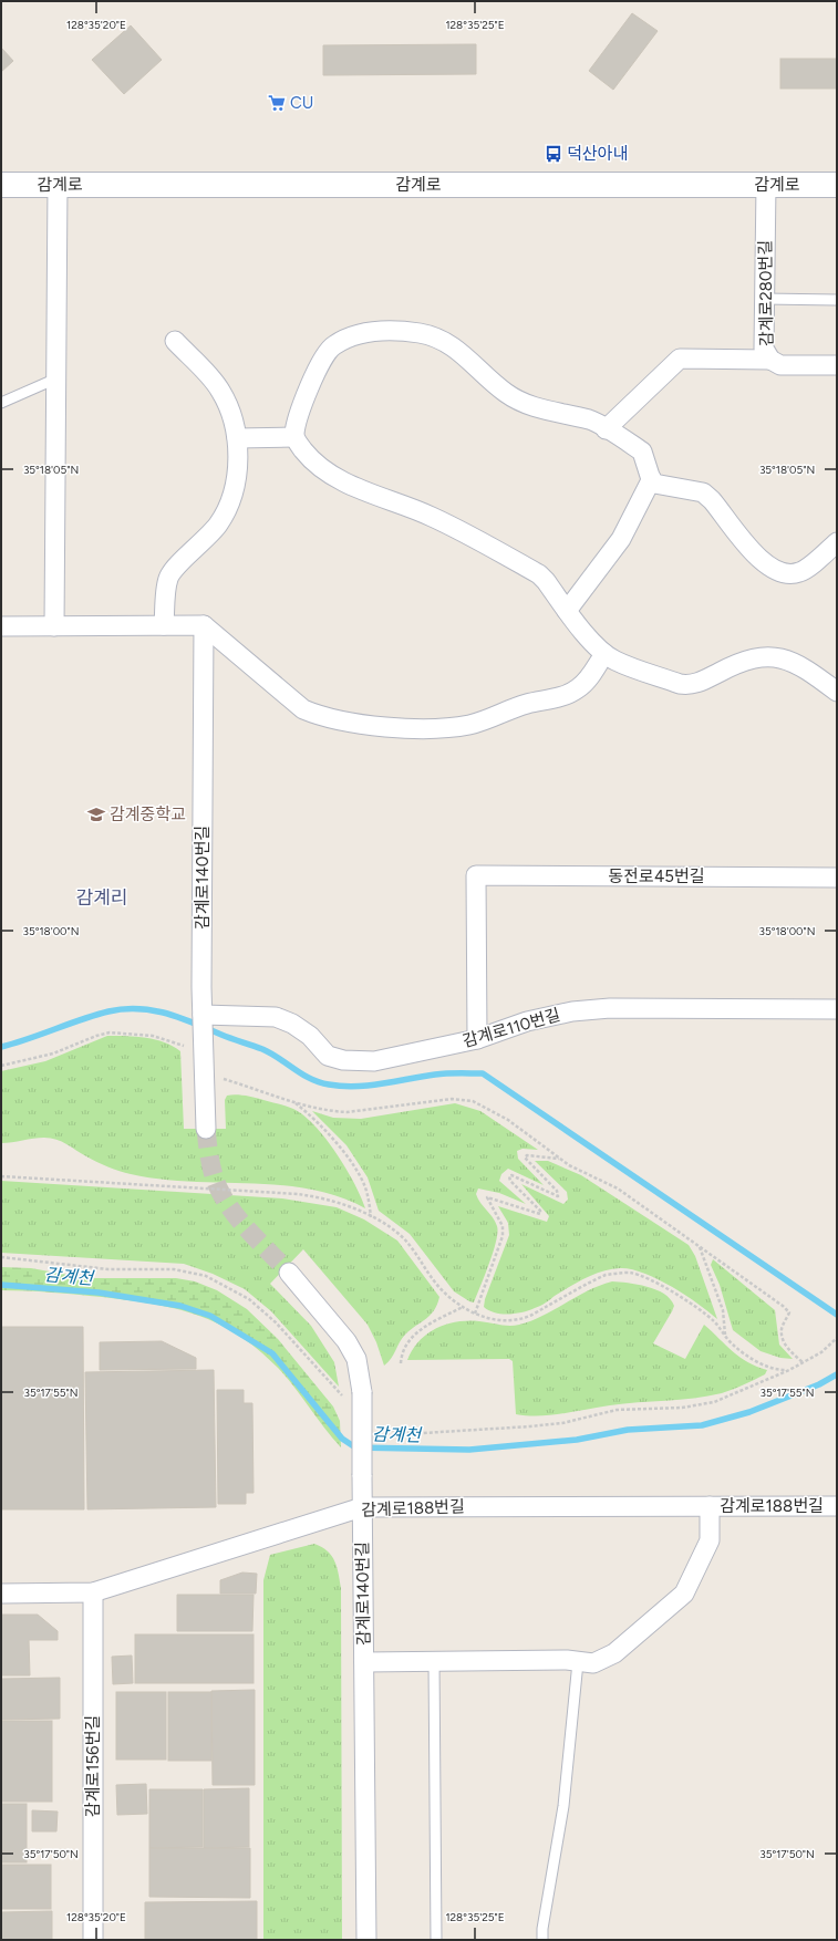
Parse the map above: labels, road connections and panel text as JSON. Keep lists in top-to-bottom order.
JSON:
{
  "streets": {
    "main road": ["감계로"],
    "street": [
      "감계로280번길",
      "동전로45번길",
      "감계로140번길",
      "감계로110번길",
      "감계로188번길",
      "감계로156번길"
    ]
  },
  "crossings": [
    ["감계로", "감계로280번길"],
    ["동전로45번길", "감계로110번길"],
    ["감계로140번길", "감계로110번길"],
    ["감계로140번길", "감계로188번길"],
    ["감계로188번길", "감계로156번길"]
  ],
  "districts": ["감계리"],
  "water": ["감계천"],
  "places": {
    "supermarket": ["CU"],
    "bus stop": ["덕산아내"],
    "school or university": ["감계중학교"]
  },
  "coordinates": [
    "128°35'20\"E",
    "128°35'25\"E",
    "35°18'05\"N",
    "35°18'00\"N",
    "35°17'55\"N",
    "35°17'50\"N"
  ]
}
